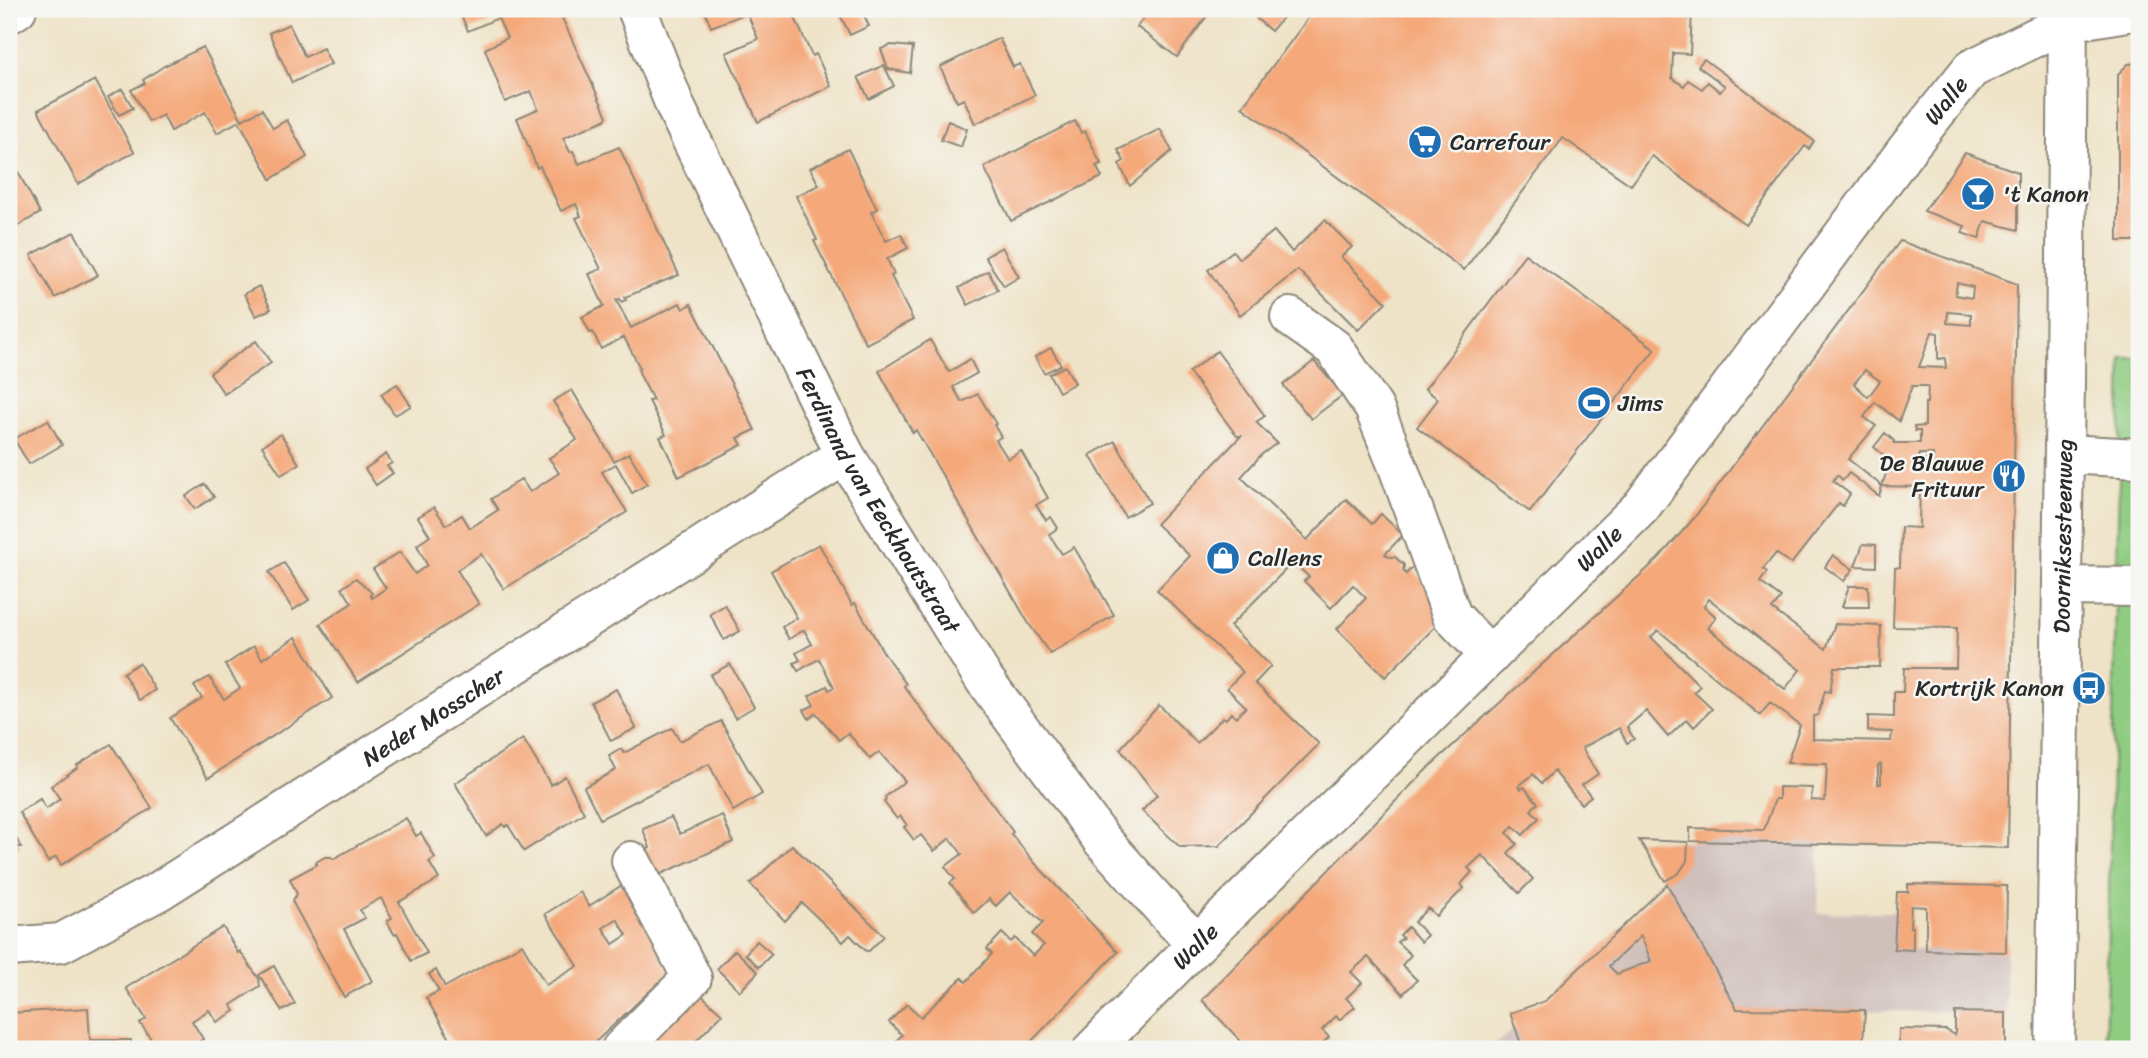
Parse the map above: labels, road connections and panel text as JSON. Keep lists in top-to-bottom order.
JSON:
{
  "streets": {
    "street": [
      "Walle",
      "Ferdinand van Eeckhoutstraat",
      "Doorniksesteenweg",
      "Neder Mosscher"
    ]
  },
  "crossings": [
    ["Walle", "Ferdinand van Eeckhoutstraat"],
    ["Walle", "Doorniksesteenweg"],
    ["Ferdinand van Eeckhoutstraat", "Neder Mosscher"]
  ],
  "places": {
    "supermarket": ["Carrefour"],
    "bar": ["'t Kanon"],
    "sports": ["Jims"],
    "restaurant": ["De Blauwe Frituur"],
    "shop": ["Callens"],
    "bus stop": ["Kortrijk Kanon"]
  }
}
